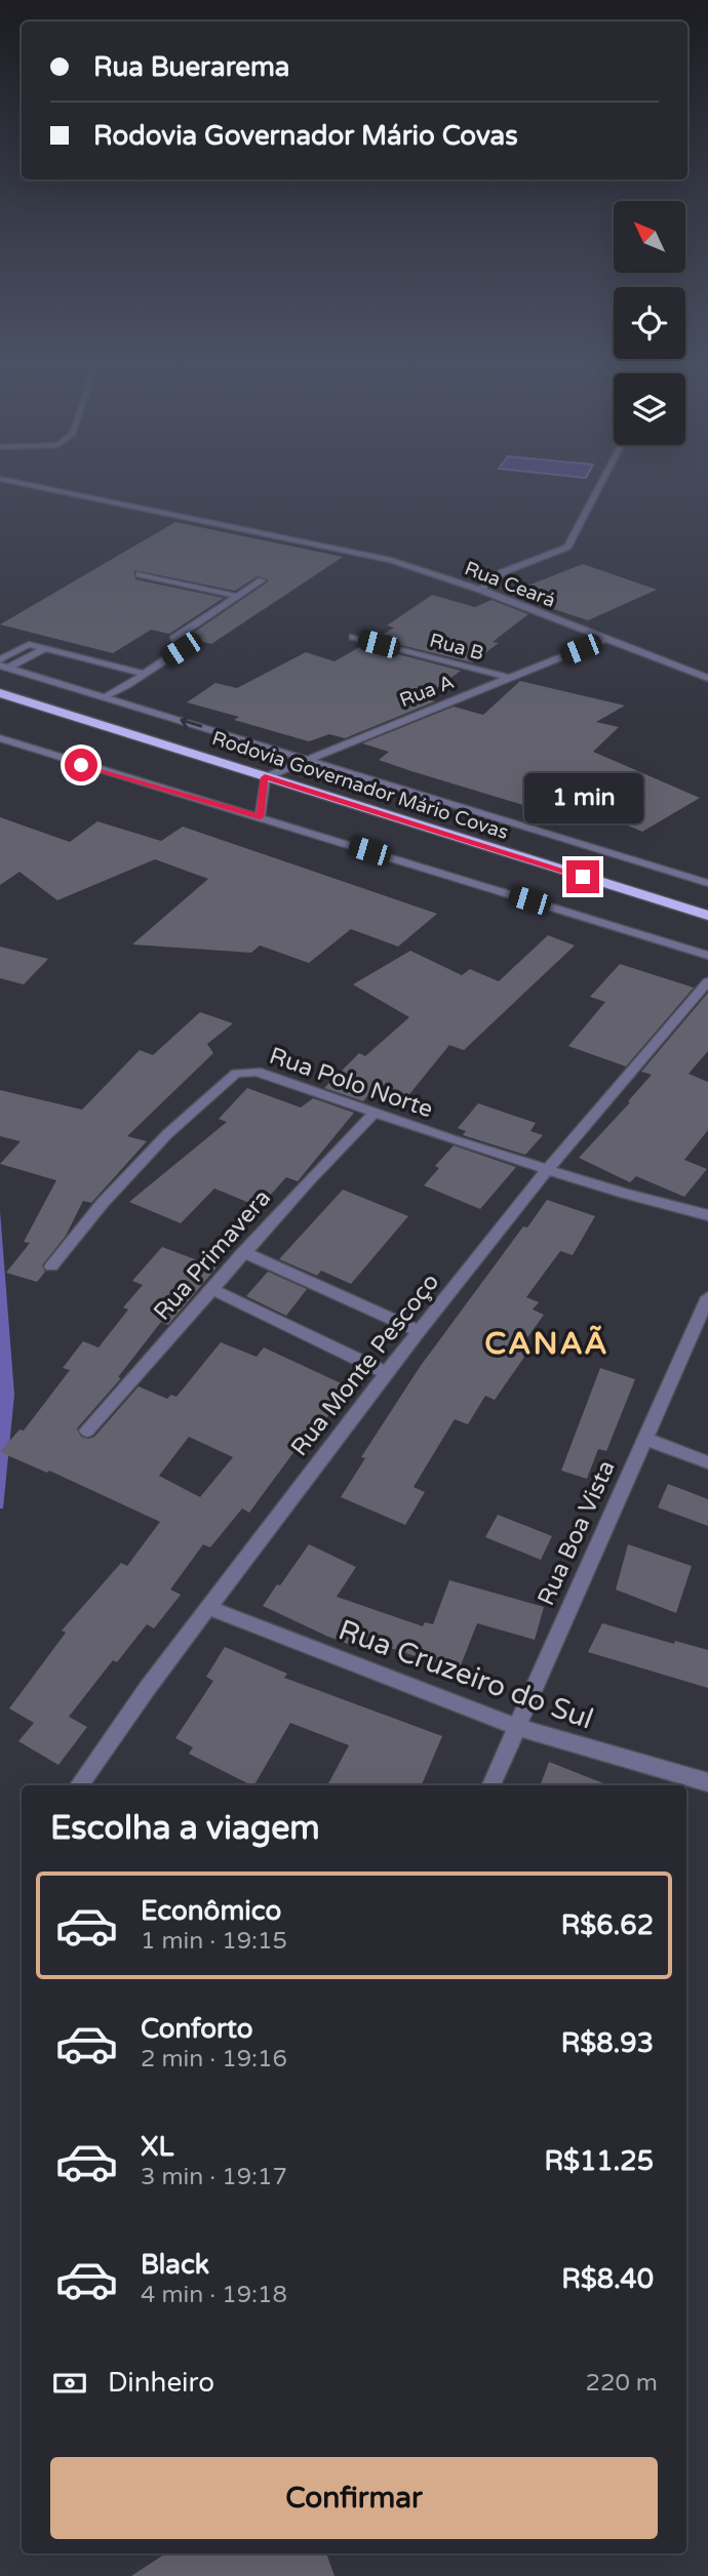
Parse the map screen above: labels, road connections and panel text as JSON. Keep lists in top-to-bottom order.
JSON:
{
  "streets": {
    "highway": ["Rodovia Governador Mário Covas"],
    "street": [
      "Rua Ceará",
      "Rua B",
      "Rua A",
      "Rua Polo Norte",
      "Rua Primavera",
      "Rua Monte Pescoço",
      "Rua Boa Vista",
      "Rua Cruzeiro do Sul"
    ]
  },
  "crossings": [
    ["Rua Ceará", "Rua A"],
    ["Rua B", "Rua A"],
    ["Rua A", "Rodovia Governador Mário Covas"],
    ["Rua Polo Norte", "Rua Primavera"],
    ["Rua Polo Norte", "Rua Monte Pescoço"],
    ["Rua Monte Pescoço", "Rua Cruzeiro do Sul"],
    ["Rua Boa Vista", "Rua Cruzeiro do Sul"]
  ],
  "districts": ["CANAÃ"],
  "north": "top left",
  "page": {
    "banner": ["Rua Buerarema", "Rodovia Governador Mário Covas"],
    "bubble": "1 min",
    "heading": "Escolha a viagem",
    "list": [
      {
        "name": "Econômico",
        "note": "1 min · 19:15",
        "value": "R$6.62"
      },
      {
        "name": "Conforto",
        "note": "2 min · 19:16",
        "value": "R$8.93"
      },
      {
        "name": "XL",
        "note": "3 min · 19:17",
        "value": "R$11.25"
      },
      {
        "name": "Black",
        "note": "4 min · 19:18",
        "value": "R$8.40"
      }
    ],
    "pay": ["Dinheiro", "220 m"],
    "buttons": "Confirmar"
  }
}
